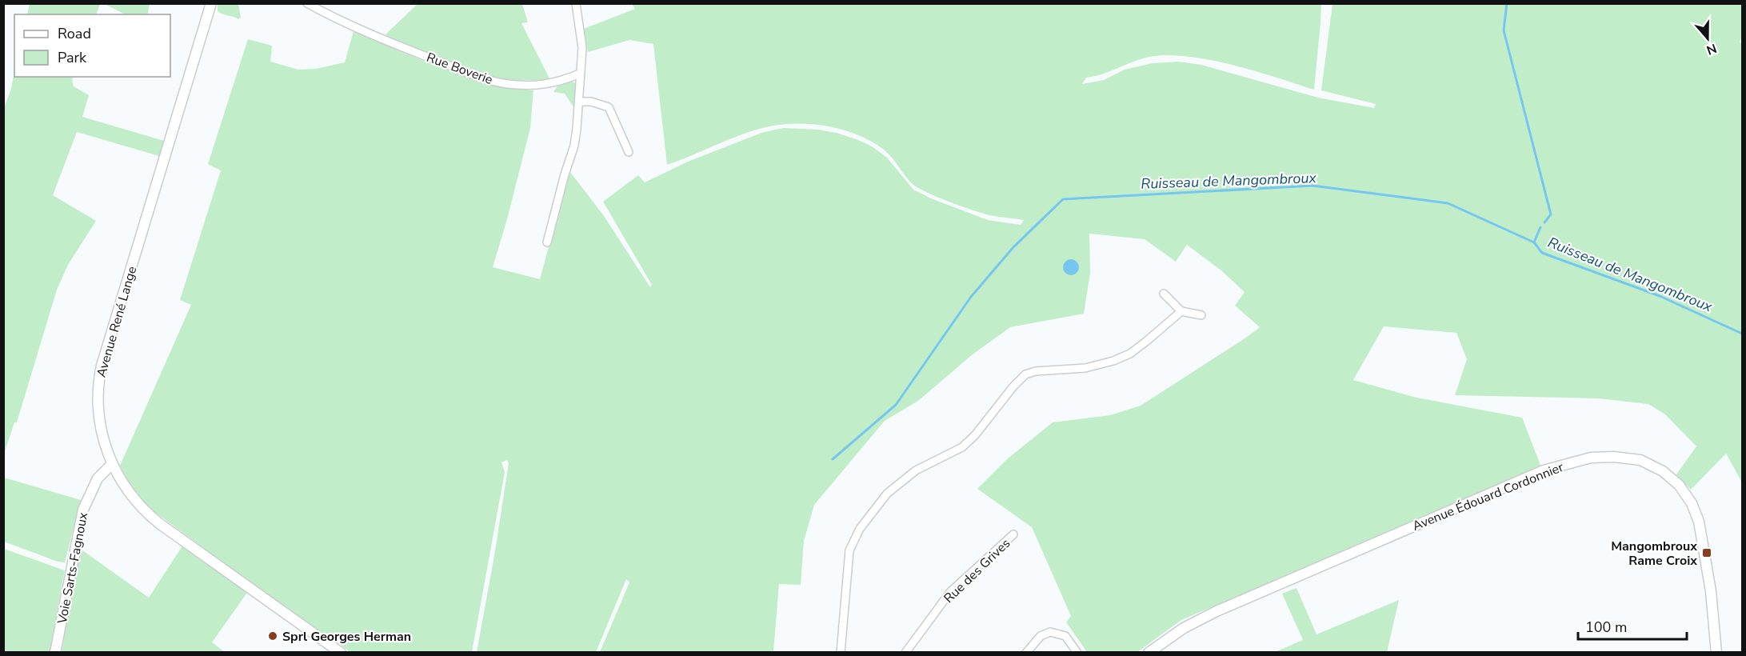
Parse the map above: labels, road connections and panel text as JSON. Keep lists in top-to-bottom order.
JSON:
{
  "streets": {
    "main road": ["Avenue René Lange", "Avenue Édouard Cordonnier", "Voie Sarts-Fagnoux"],
    "street": ["Rue Boverie", "Rue des Grives"]
  },
  "crossings": [
    ["Avenue René Lange", "Voie Sarts-Fagnoux"]
  ],
  "water": ["Ruisseau de Mangombroux"],
  "places": {
    "transit": ["Mangombroux Rame Croix"],
    "other": ["Sprl Georges Herman"]
  },
  "legend": ["Road", "Park"],
  "scale_bar": "100 m",
  "north": "bottom"
}
